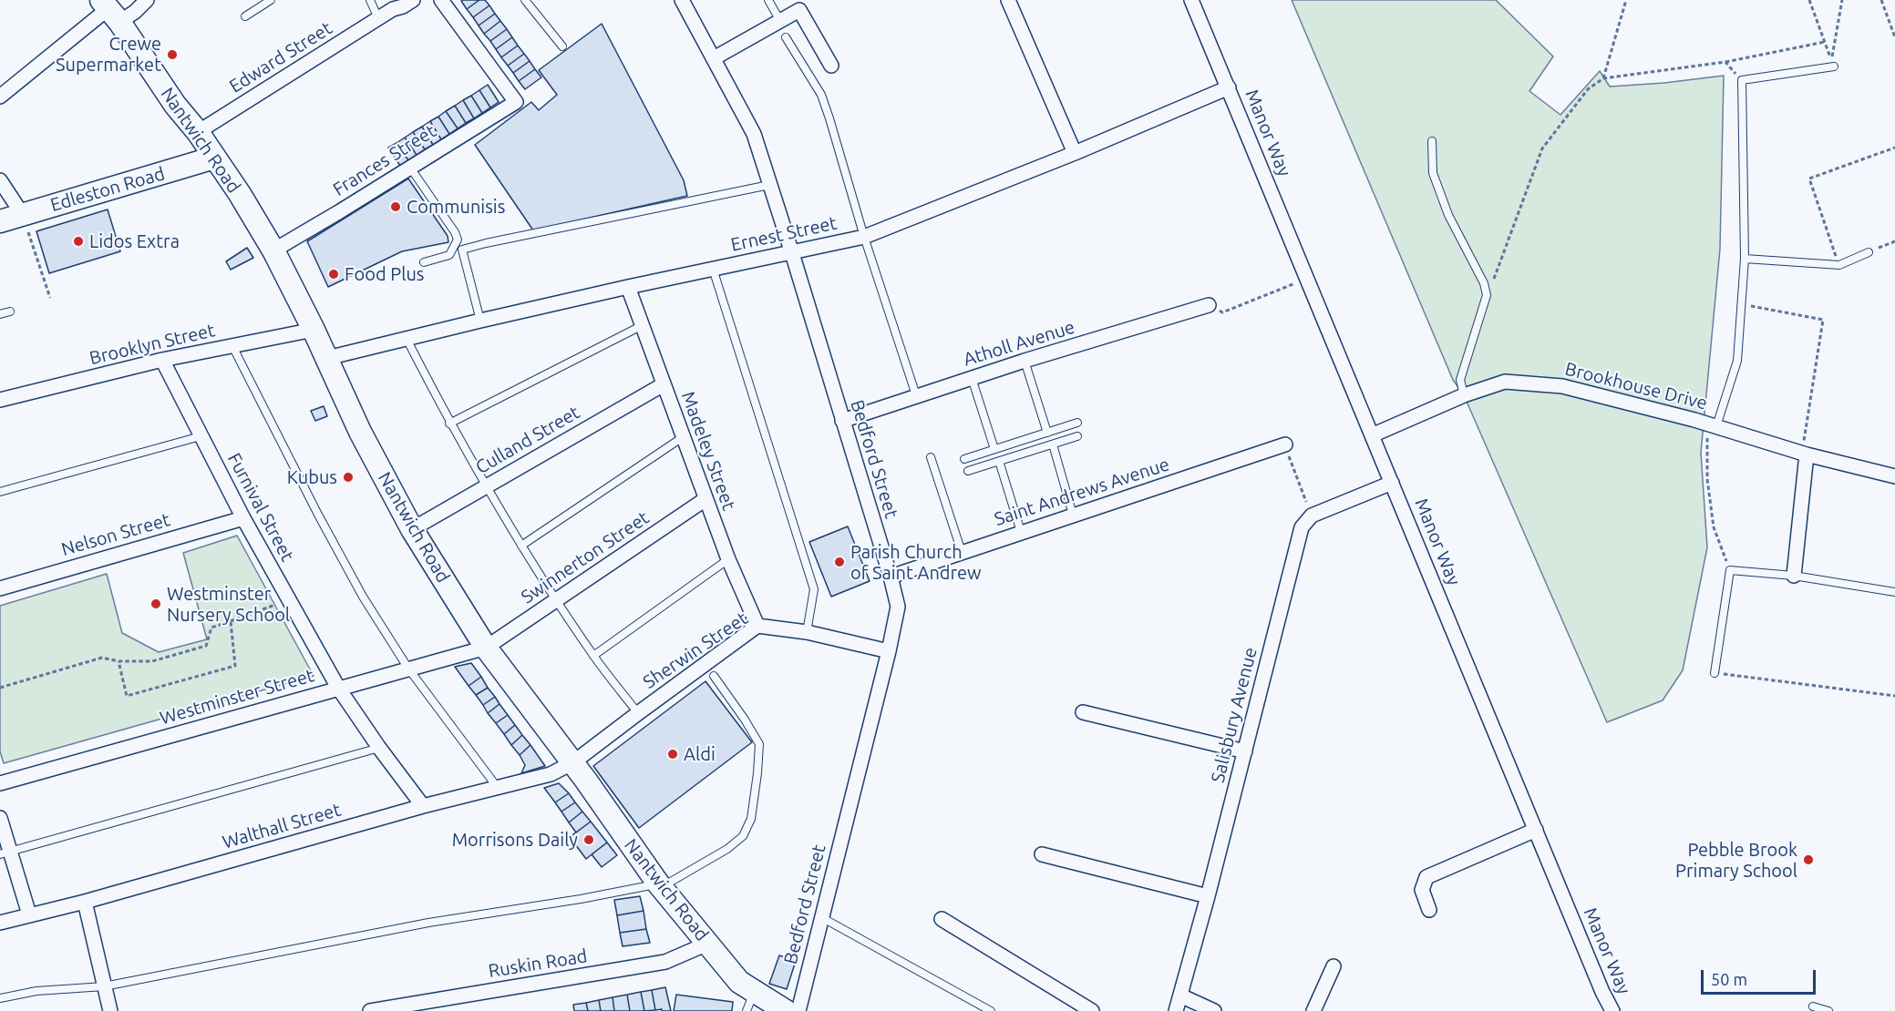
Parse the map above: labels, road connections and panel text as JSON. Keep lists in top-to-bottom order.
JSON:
{
  "streets": {
    "main road": ["Nantwich Road", "Edleston Road"],
    "street": [
      "Edward Street",
      "Manor Way",
      "Frances Street",
      "Ernest Street",
      "Atholl Avenue",
      "Brooklyn Street",
      "Brookhouse Drive",
      "Culland Street",
      "Madeley Street",
      "Bedford Street",
      "Saint Andrews Avenue",
      "Furnival Street",
      "Nelson Street",
      "Swinnerton Street",
      "Sherwin Street",
      "Westminster Street",
      "Salisbury Avenue",
      "Walthall Street",
      "Ruskin Road"
    ]
  },
  "crossings": [
    ["Edward Street", "Nantwich Road"],
    ["Manor Way", "Ernest Street"],
    ["Manor Way", "Brookhouse Drive"],
    ["Nantwich Road", "Frances Street"],
    ["Nantwich Road", "Edleston Road"],
    ["Nantwich Road", "Ernest Street"],
    ["Nantwich Road", "Brooklyn Street"],
    ["Nantwich Road", "Culland Street"],
    ["Nantwich Road", "Swinnerton Street"],
    ["Nantwich Road", "Sherwin Street"],
    ["Nantwich Road", "Westminster Street"],
    ["Nantwich Road", "Walthall Street"],
    ["Nantwich Road", "Ruskin Road"],
    ["Ernest Street", "Madeley Street"],
    ["Ernest Street", "Bedford Street"],
    ["Atholl Avenue", "Bedford Street"],
    ["Brooklyn Street", "Furnival Street"],
    ["Culland Street", "Madeley Street"],
    ["Madeley Street", "Swinnerton Street"],
    ["Madeley Street", "Sherwin Street"],
    ["Bedford Street", "Saint Andrews Avenue"],
    ["Bedford Street", "Sherwin Street"],
    ["Furnival Street", "Nelson Street"],
    ["Furnival Street", "Westminster Street"],
    ["Furnival Street", "Walthall Street"],
    ["Swinnerton Street", "Westminster Street"],
    ["Sherwin Street", "Walthall Street"]
  ],
  "places": [
    "Crewe Supermarket",
    "Communisis",
    "Lidos Extra",
    "Food Plus",
    "Kubus",
    "Parish Church of Saint Andrew",
    "Westminster Nursery School",
    "Aldi",
    "Morrisons Daily",
    "Pebble Brook Primary School"
  ],
  "scale_bar": "50 m"
}
